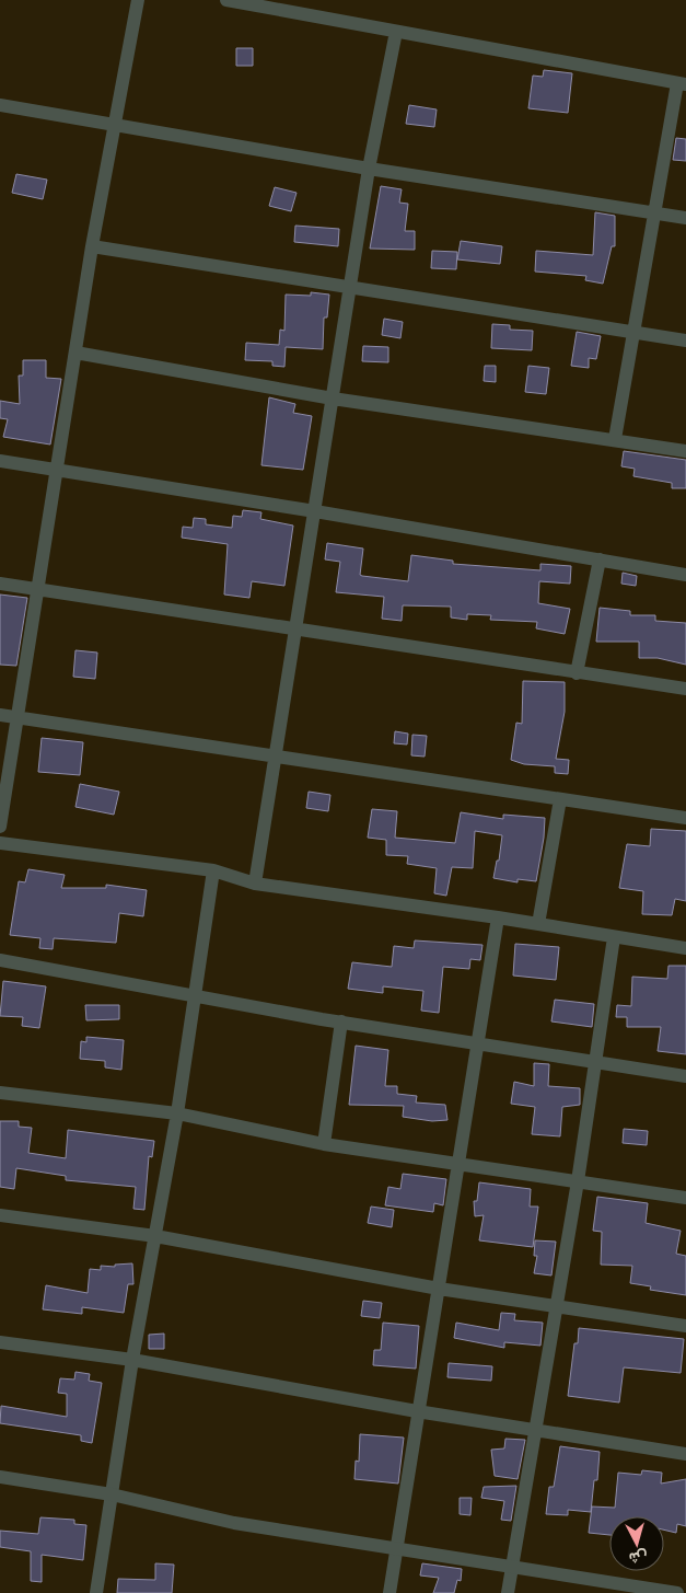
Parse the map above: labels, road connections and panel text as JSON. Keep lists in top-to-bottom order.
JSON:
{
  "north": "bottom"
}
